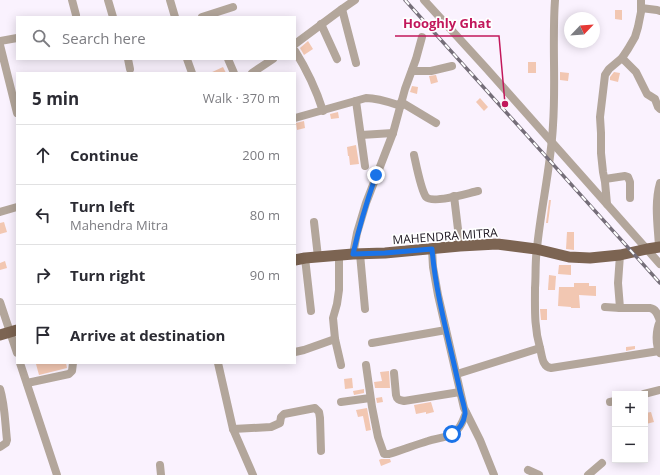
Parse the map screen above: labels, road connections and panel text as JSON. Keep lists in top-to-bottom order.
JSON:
{
  "streets": {
    "main road": ["MAHENDRA MITRA"]
  },
  "places": ["Hooghly Ghat"],
  "north": "top right",
  "page": {
    "search": "Search here",
    "heading": ["5 min", "Walk · 370 m"],
    "list": [
      ["Continue", "200 m"],
      ["Turn left", "Mahendra Mitra", "80 m"],
      ["Turn right", "90 m"],
      "Arrive at destination"
    ],
    "map_buttons": ["+", "−"]
  }
}
